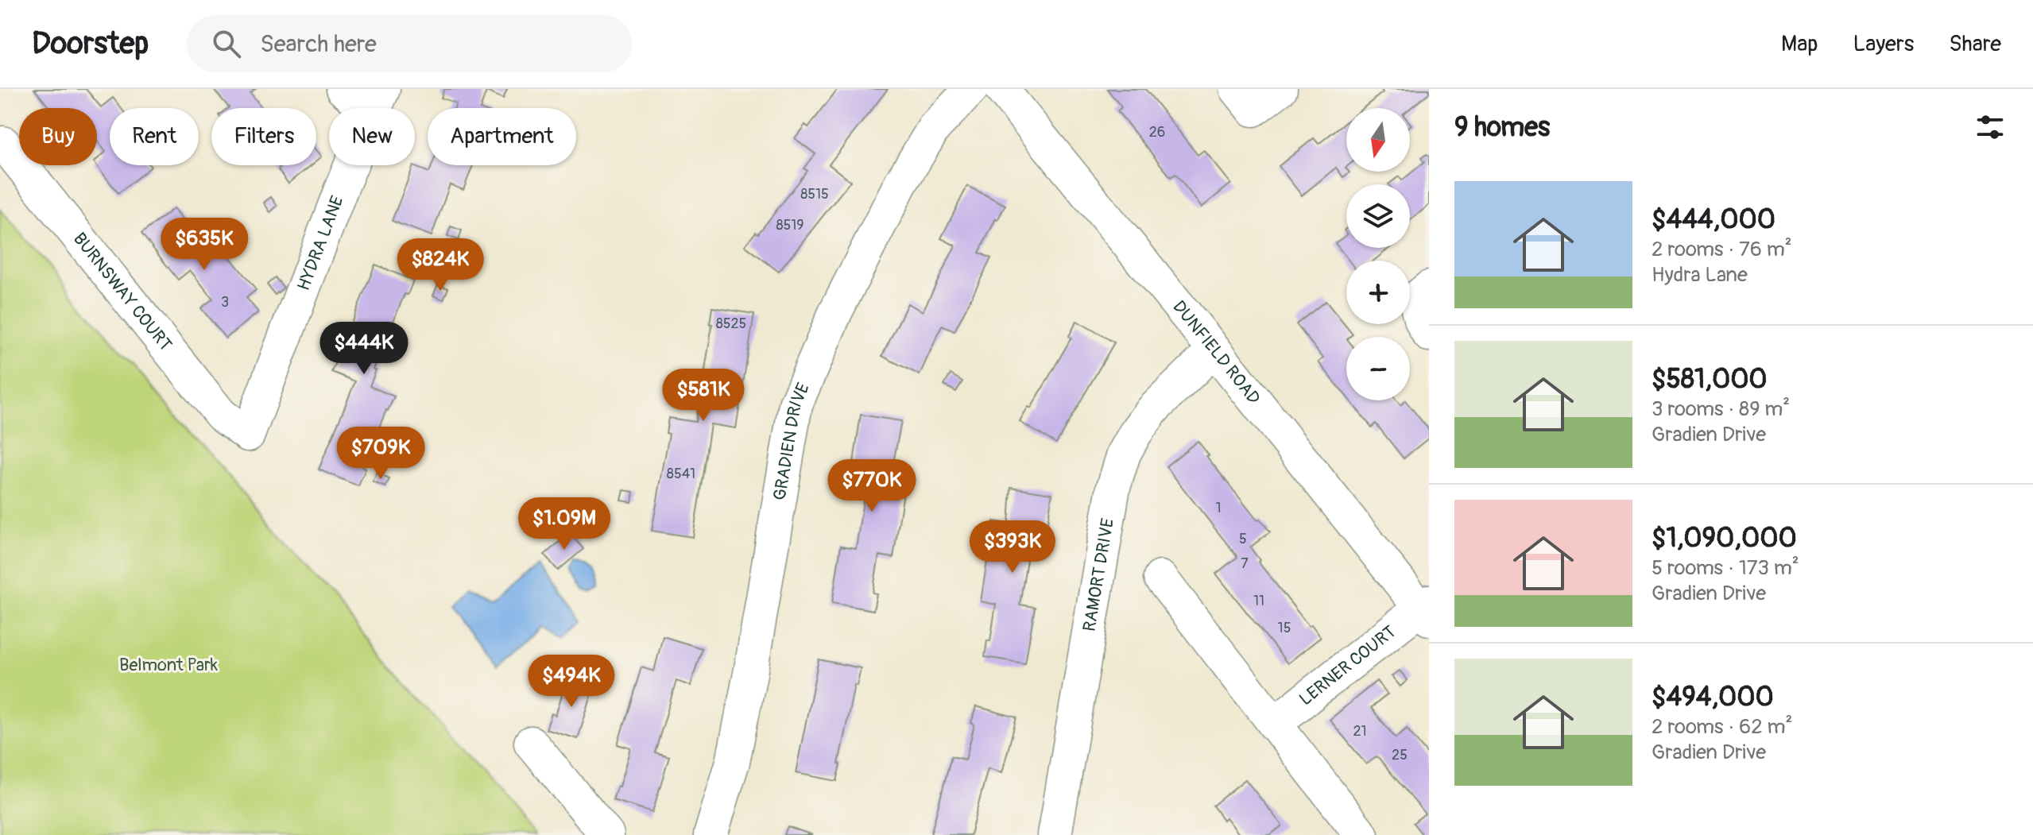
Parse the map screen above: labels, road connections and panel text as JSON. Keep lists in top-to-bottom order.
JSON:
{
  "streets": {
    "street": [
      "HYDRA LANE",
      "BURNSWAY COURT",
      "DUNFIELD ROAD",
      "GRADIEN DRIVE",
      "RAMORT DRIVE",
      "LERNER COURT"
    ]
  },
  "crossings": [
    ["HYDRA LANE", "BURNSWAY COURT"],
    ["DUNFIELD ROAD", "RAMORT DRIVE"],
    ["DUNFIELD ROAD", "LERNER COURT"]
  ],
  "parks": ["Belmont Park"],
  "house_numbers": [
    "26",
    "8515",
    "8519",
    "3",
    "8525",
    "8541",
    "1",
    "5",
    "7",
    "11",
    "15",
    "21",
    "25"
  ],
  "north": "bottom",
  "page": {
    "header": "Doorstep",
    "search": "Search here",
    "nav": ["Map", "Layers", "Share"],
    "heading": "9 homes",
    "map_buttons": ["+", "−"],
    "chip": [
      "Buy",
      "Rent",
      "Filters",
      "New",
      "Apartment"
    ],
    "list": [
      {
        "name": "$444,000",
        "note": "2 rooms · 76 m² · Hydra Lane"
      },
      {
        "name": "$581,000",
        "note": "3 rooms · 89 m² · Gradien Drive"
      },
      {
        "name": "$1,090,000",
        "note": "5 rooms · 173 m² · Gradien Drive"
      },
      {
        "name": "$494,000",
        "note": "2 rooms · 62 m² · Gradien Drive"
      }
    ],
    "price": [
      "$635K",
      "$824K",
      "$444K",
      "$581K",
      "$709K",
      "$770K",
      "$1.09M",
      "$393K",
      "$494K"
    ]
  }
}
